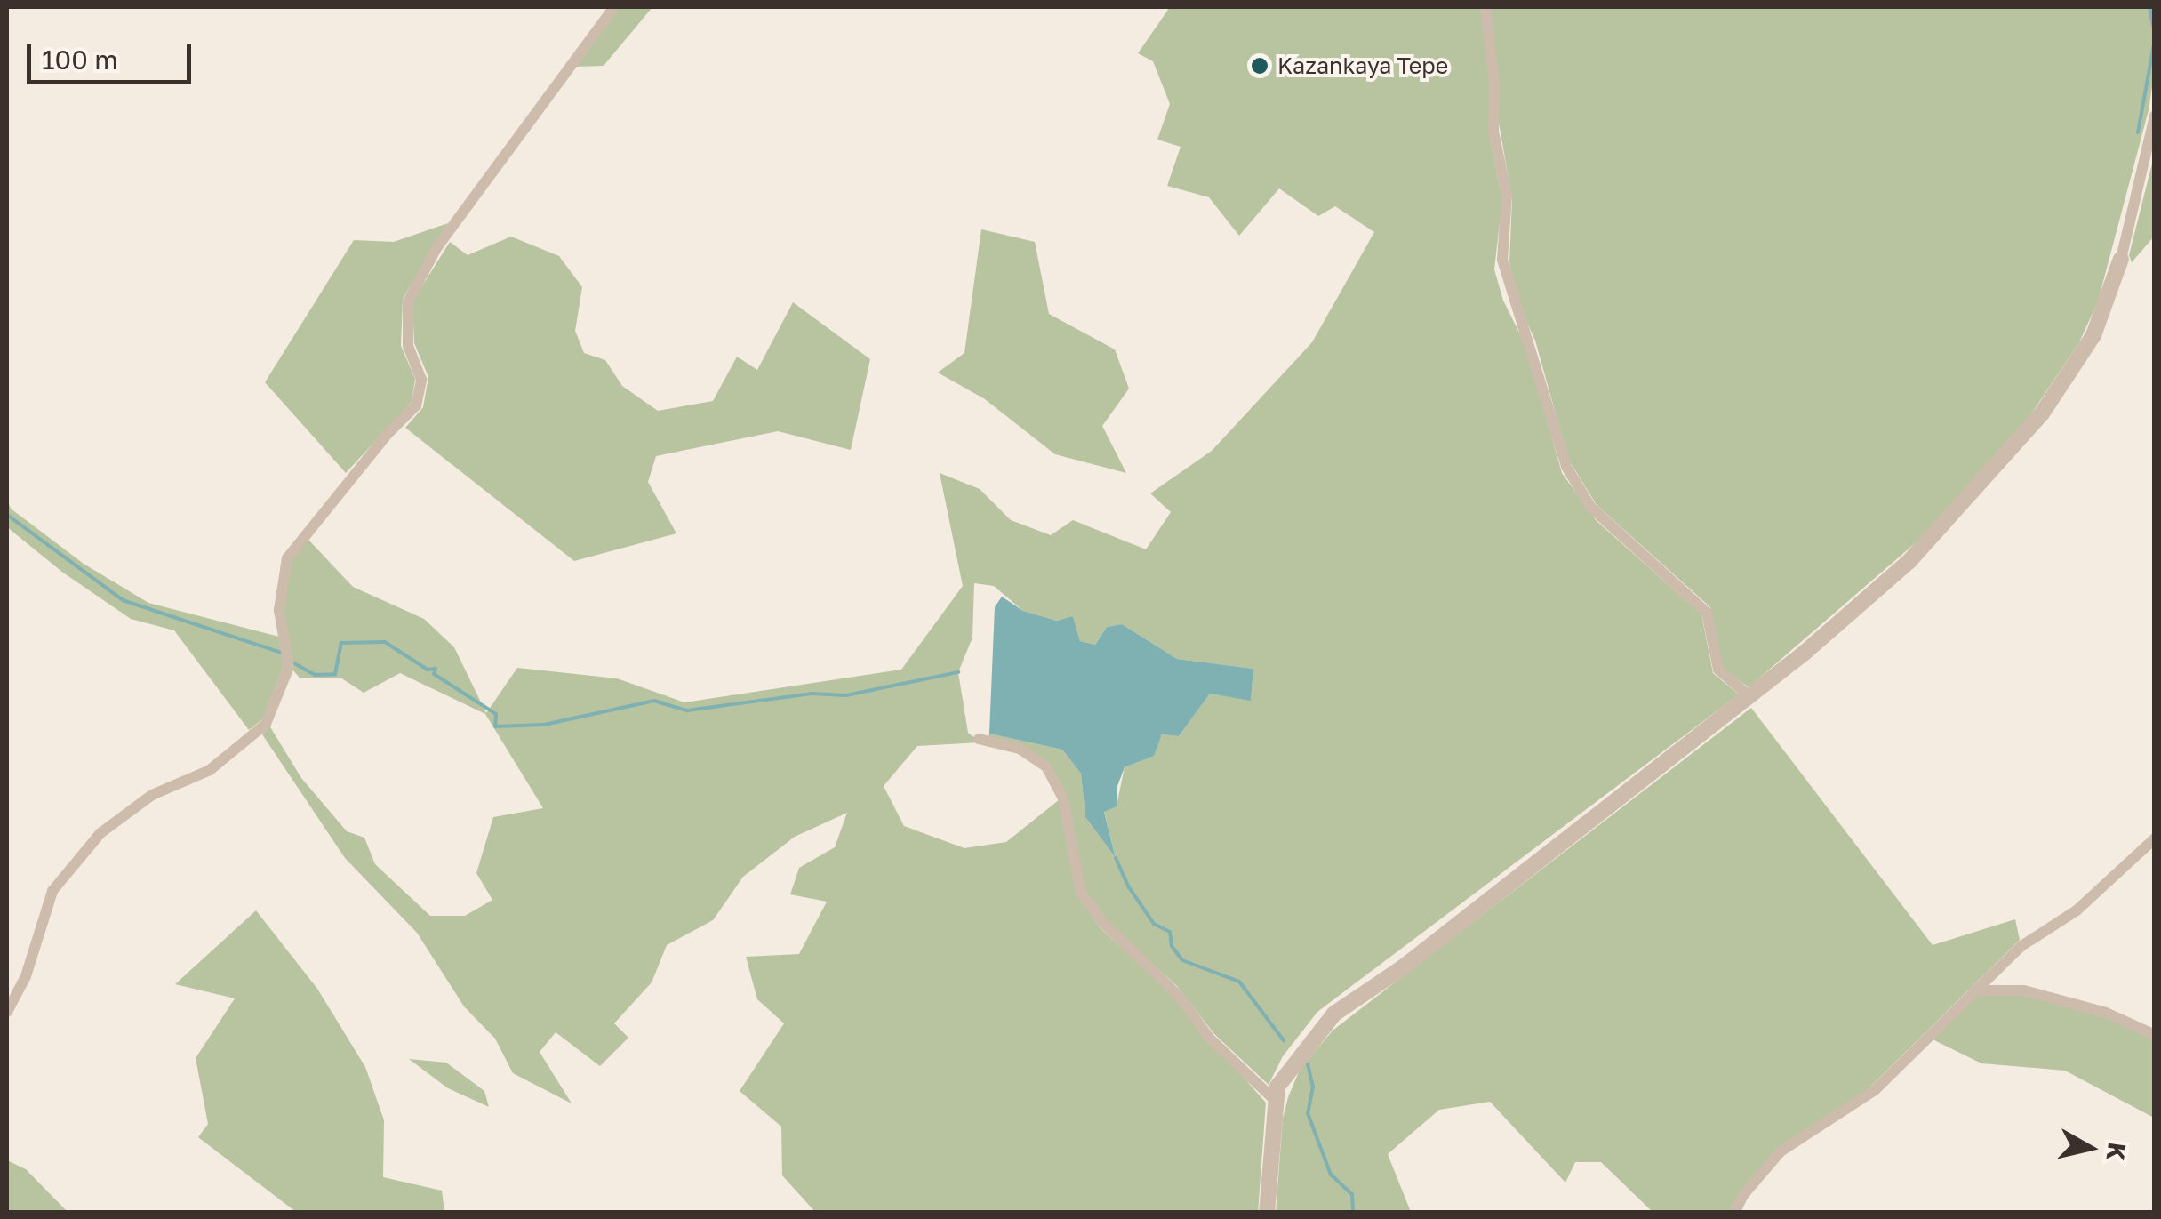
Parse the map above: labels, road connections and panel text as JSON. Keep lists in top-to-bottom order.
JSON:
{
  "places": ["Kazankaya Tepe"],
  "scale_bar": "100 m",
  "north": "right"
}
